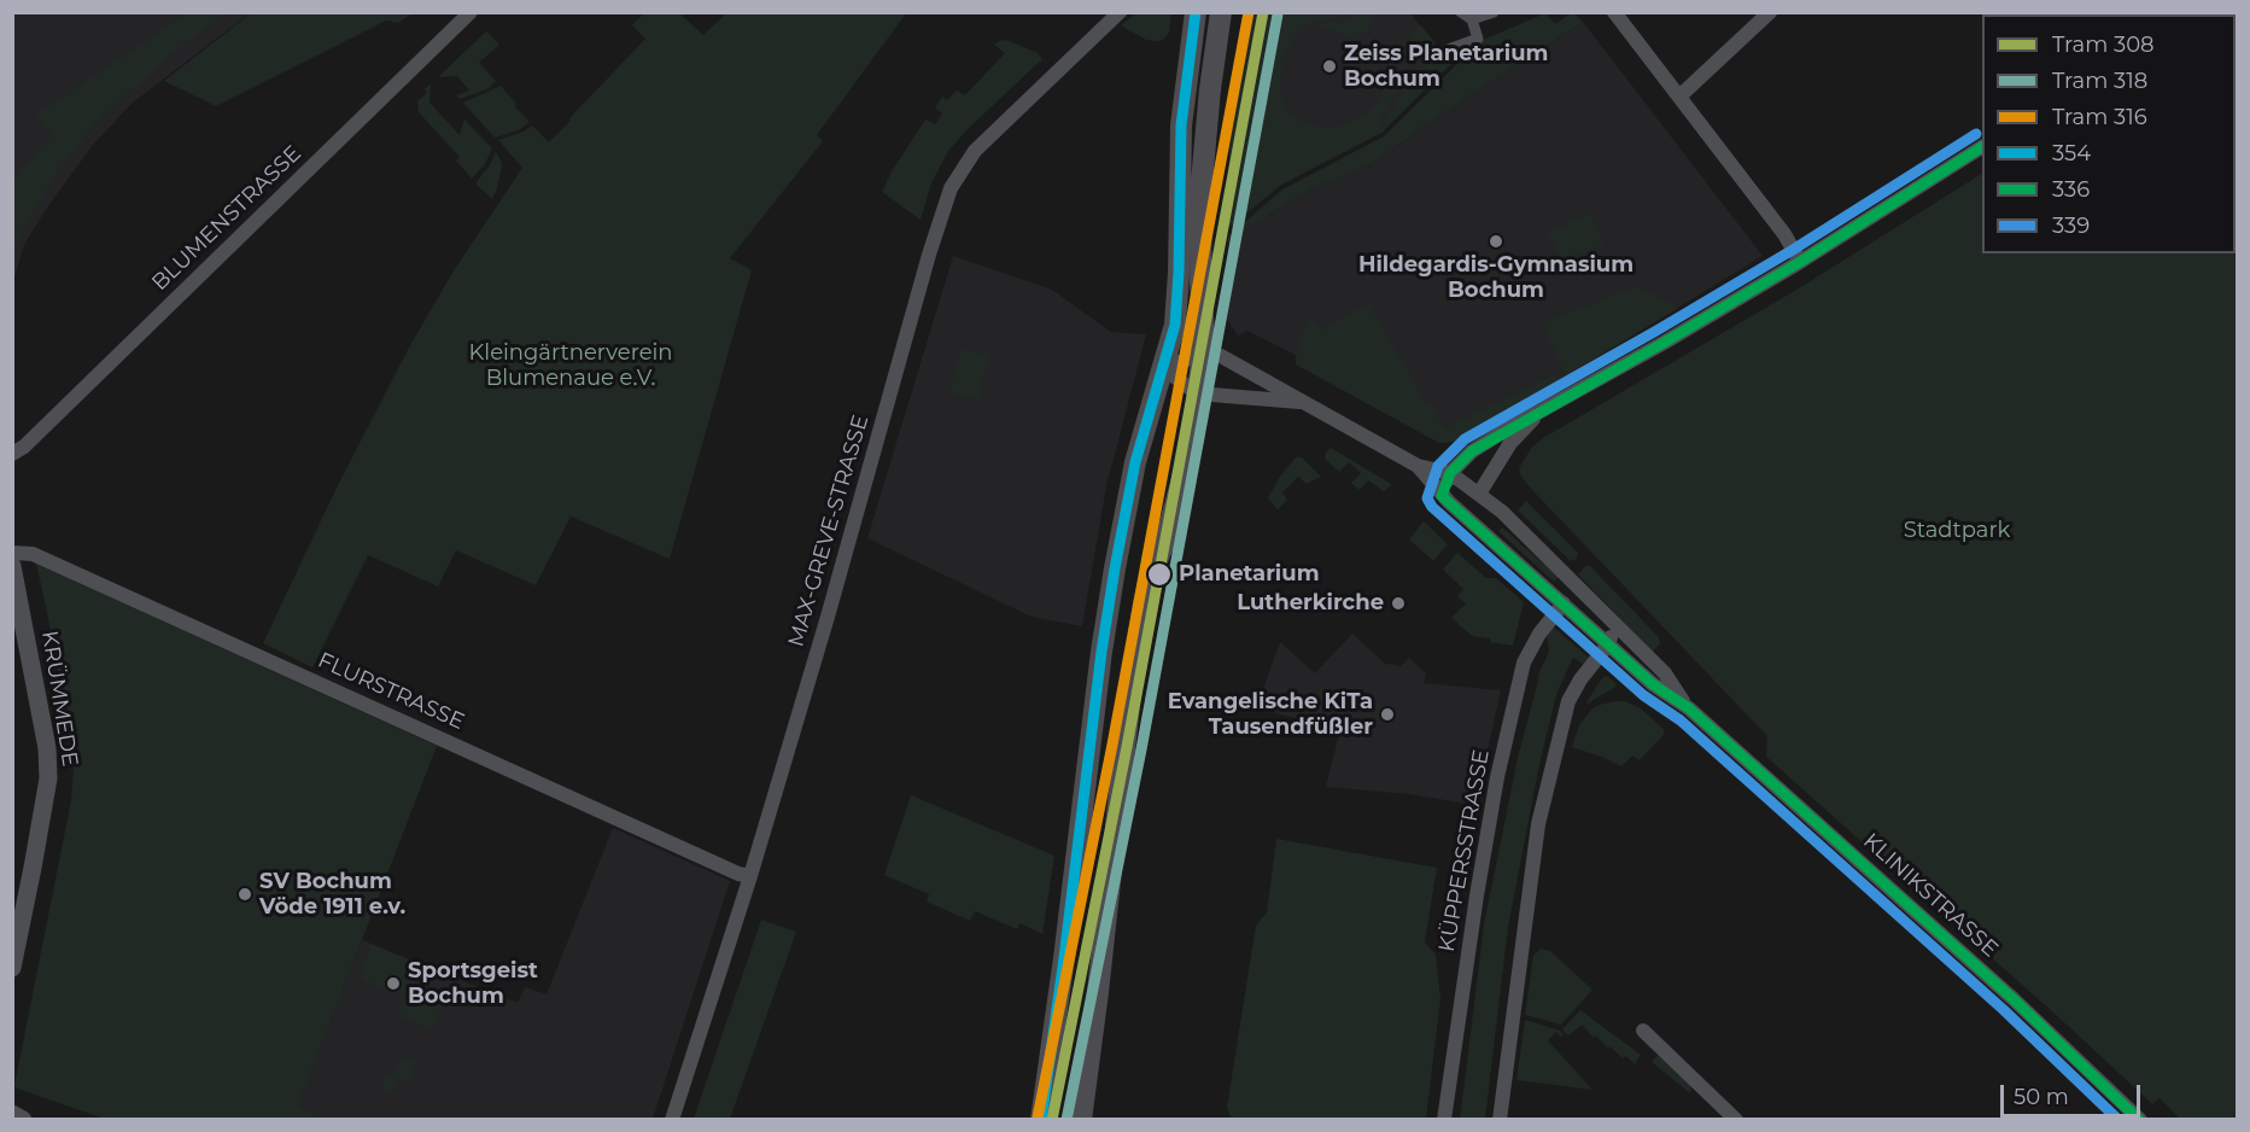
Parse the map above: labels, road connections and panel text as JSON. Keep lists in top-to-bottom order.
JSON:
{
  "streets": {
    "street": [
      "BLUMENSTRASSE",
      "MAX-GREVE-STRASSE",
      "FLURSTRASSE",
      "KRÜMMEDE",
      "KÜPPERSSTRASSE",
      "KLINIKSTRASSE"
    ]
  },
  "crossings": [
    ["MAX-GREVE-STRASSE", "FLURSTRASSE"],
    ["KÜPPERSSTRASSE", "KLINIKSTRASSE"]
  ],
  "parks": ["Kleingärtnerverein Blumenaue e.V.", "Stadtpark"],
  "places": [
    "Zeiss Planetarium Bochum",
    "Hildegardis-Gymnasium Bochum",
    "Planetarium",
    "Lutherkirche",
    "Evangelische KiTa Tausendfüßler",
    "SV Bochum Vöde 1911 e.v.",
    "Sportsgeist Bochum"
  ],
  "lines": [
    "tram line 308",
    "tram line 316",
    "transit line 354",
    "tram line 318",
    "transit line 339",
    "transit line 336"
  ],
  "legend": [
    "Tram 308",
    "Tram 318",
    "Tram 316",
    "354",
    "336",
    "339"
  ],
  "scale_bar": "50 m"
}
